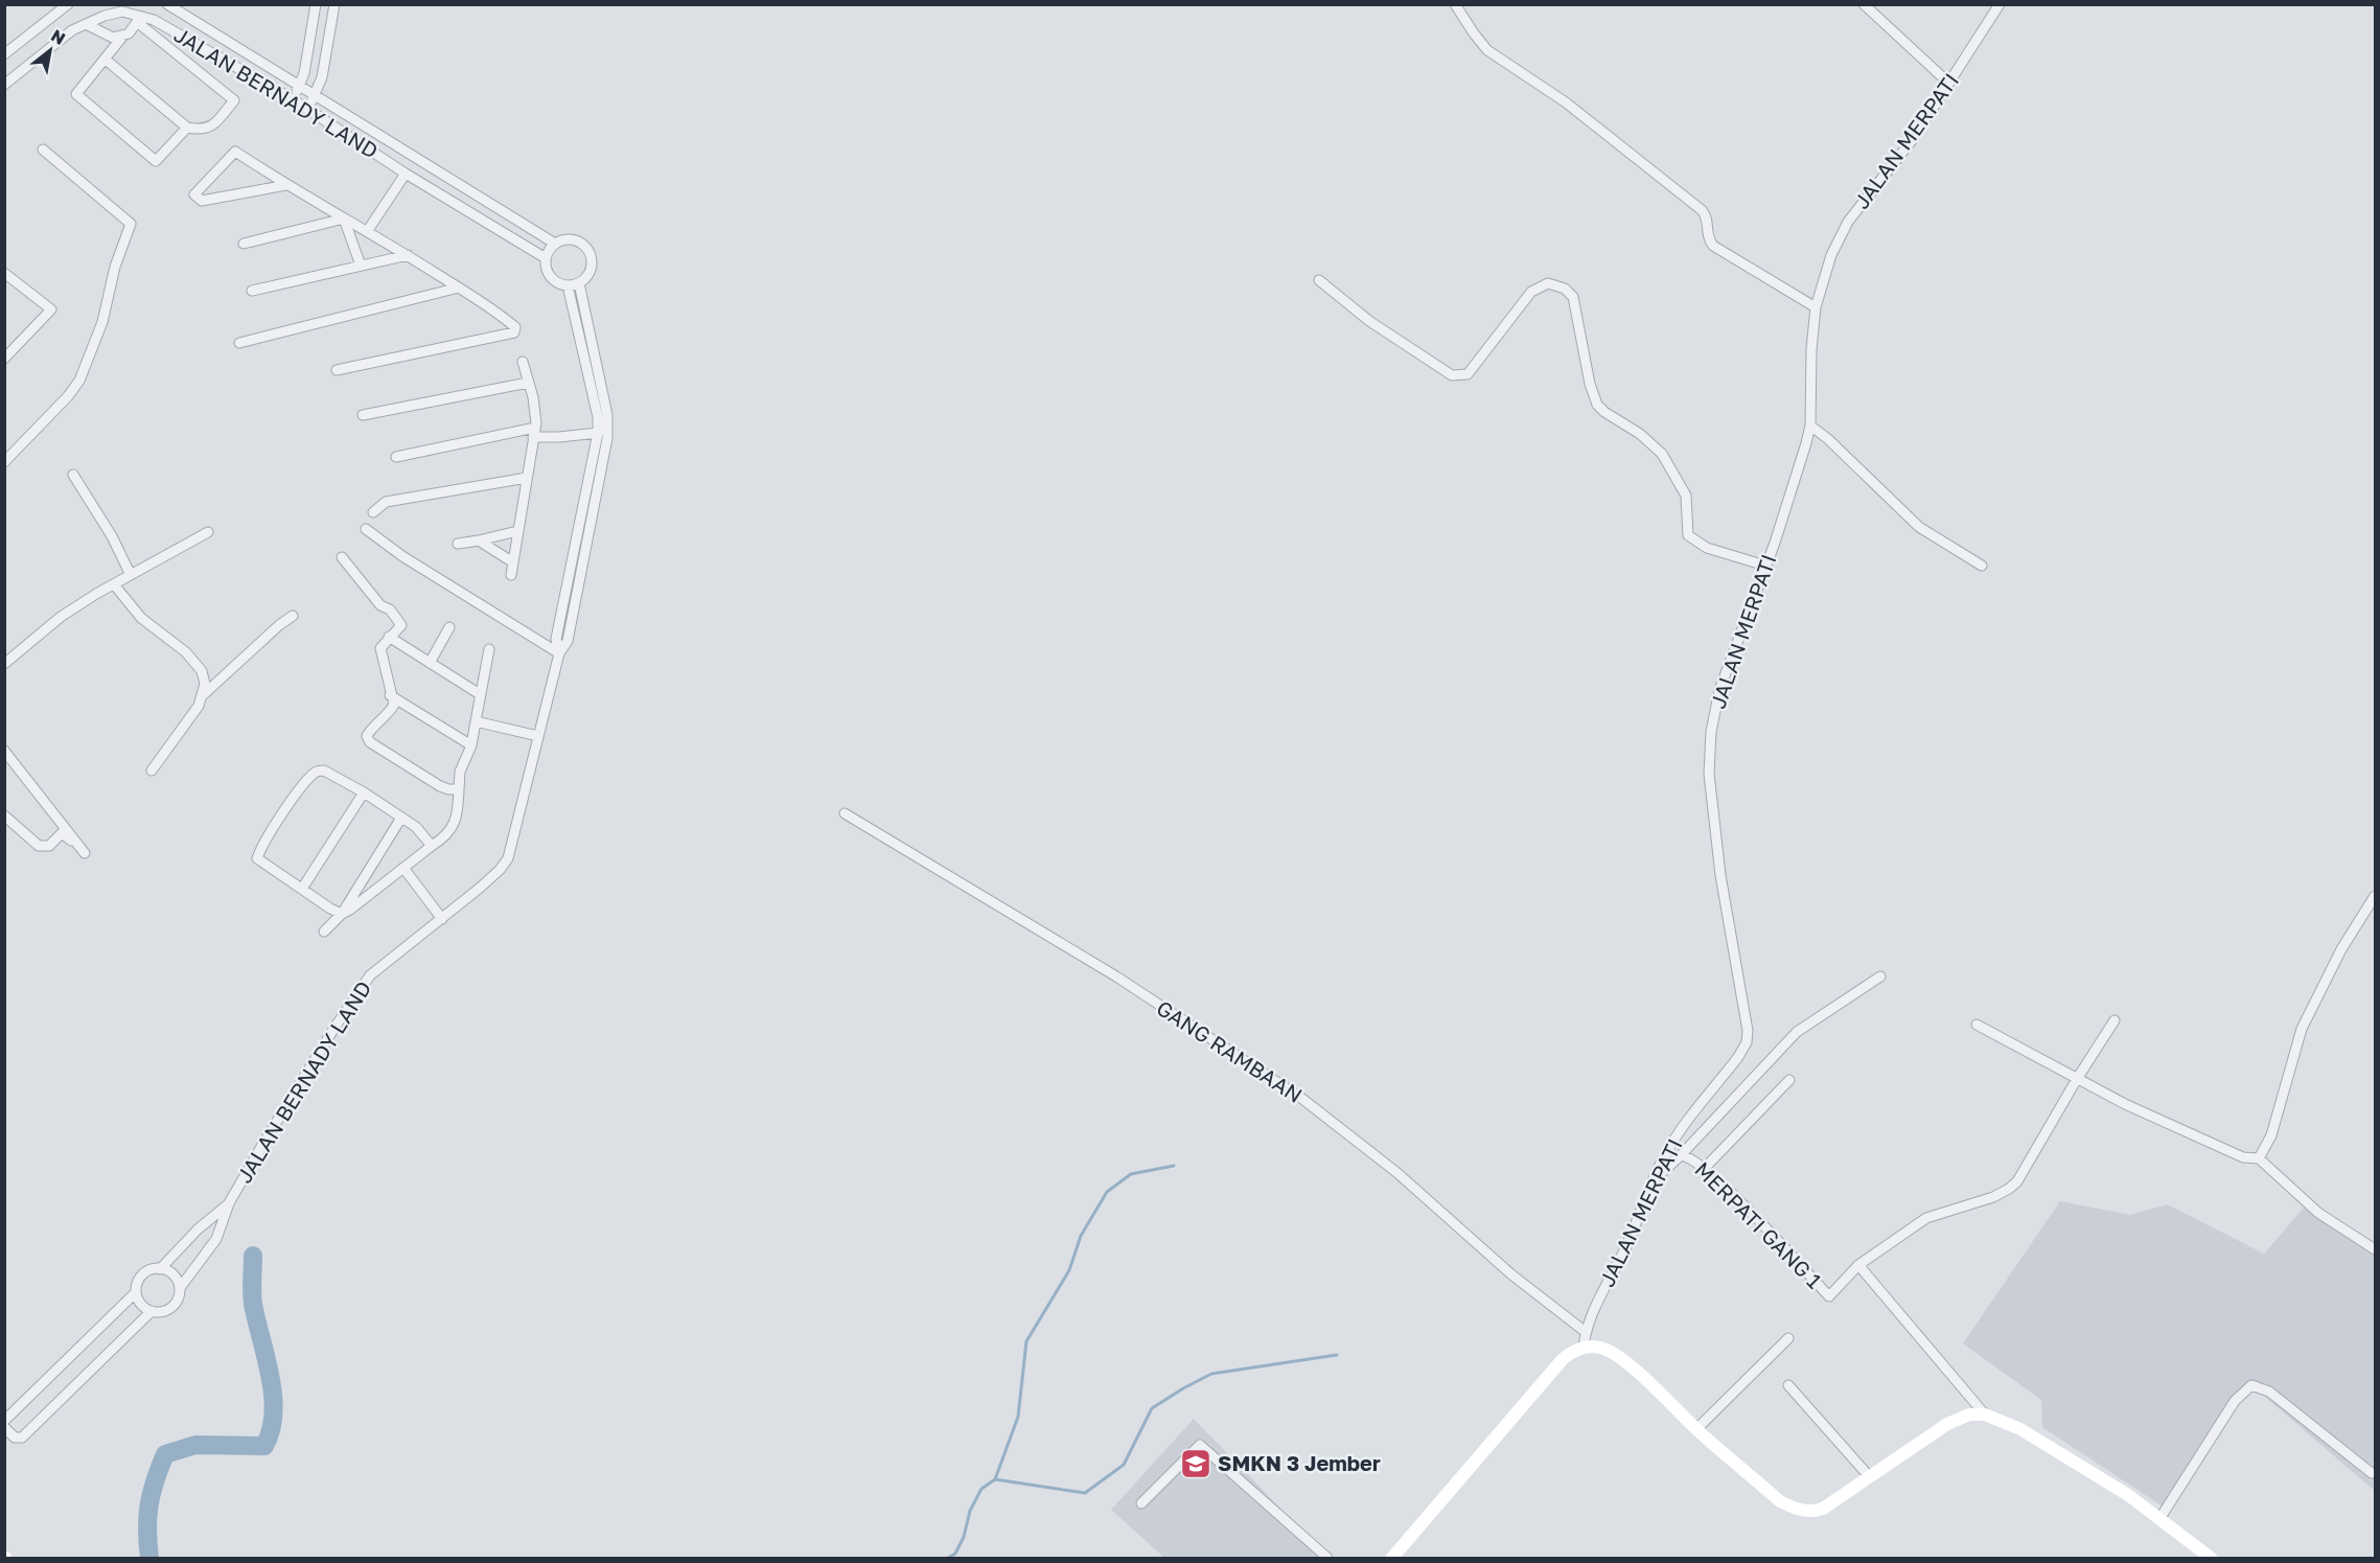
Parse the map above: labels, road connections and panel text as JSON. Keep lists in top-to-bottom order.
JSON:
{
  "streets": {
    "street": [
      "JALAN BERNADY LAND",
      "JALAN MERPATI",
      "GANG RAMBAAN",
      "MERPATI GANG 1"
    ]
  },
  "crossings": [
    ["JALAN MERPATI", "GANG RAMBAAN"],
    ["JALAN MERPATI", "MERPATI GANG 1"]
  ],
  "places": {
    "school or university": ["SMKN 3 Jember"]
  },
  "north": "top right"
}
